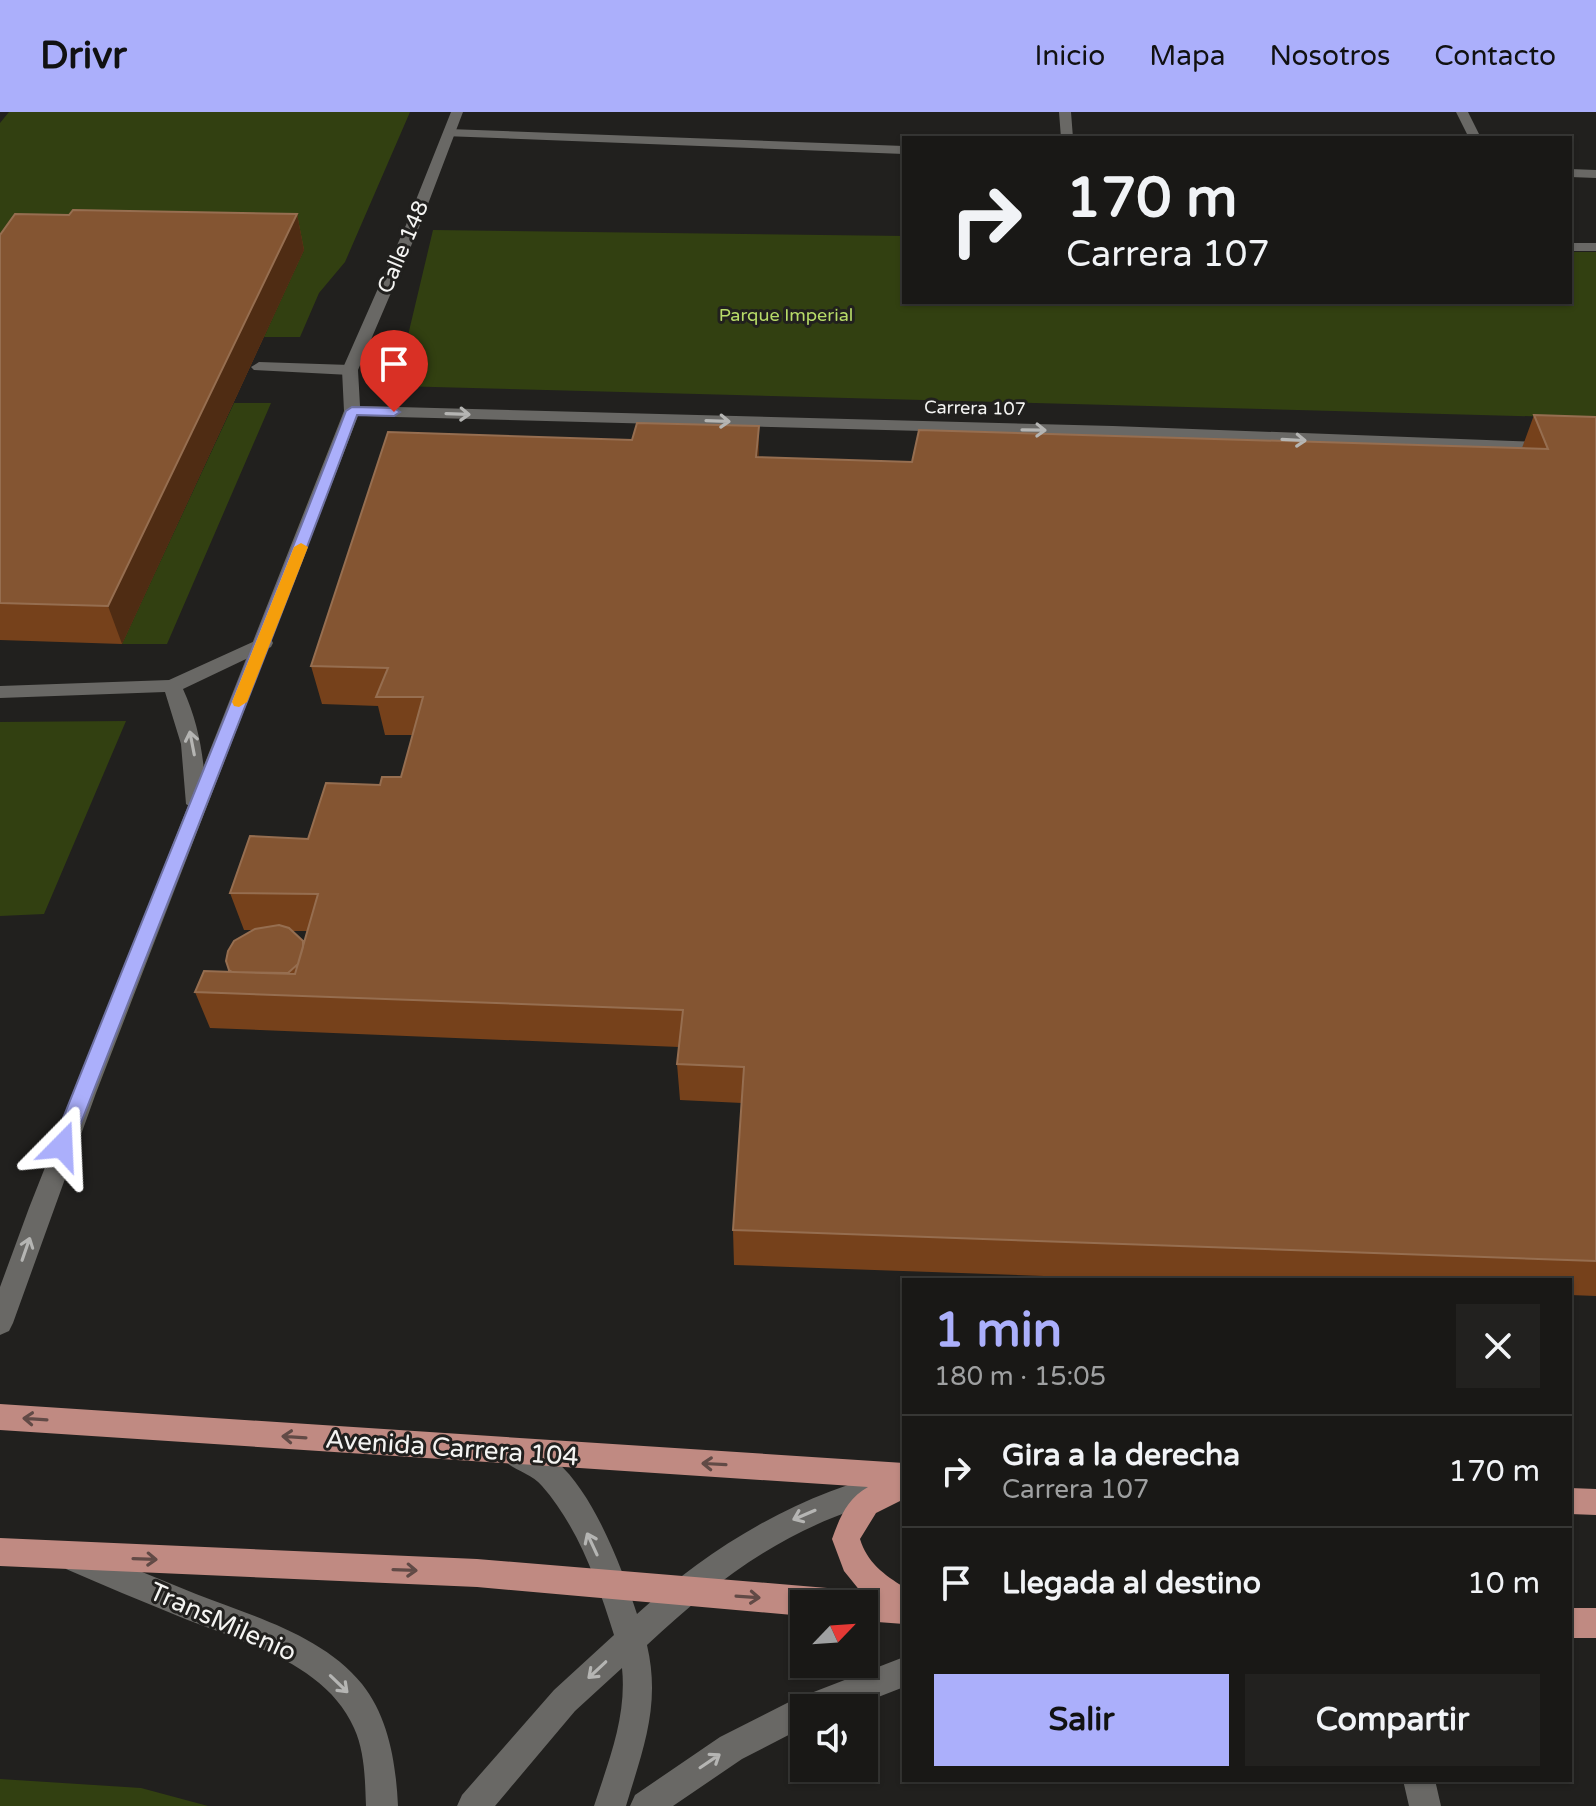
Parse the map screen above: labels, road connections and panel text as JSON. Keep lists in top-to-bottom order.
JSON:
{
  "streets": {
    "main road": ["Avenida Carrera 104"],
    "street": ["Calle 148", "Carrera 107", "TransMilenio"]
  },
  "crossings": [
    ["Calle 148", "Carrera 107"]
  ],
  "one_way": ["Calle 148", "Carrera 107", "TransMilenio"],
  "parks": ["Parque Imperial"],
  "north": "top right",
  "page": {
    "header": "Drivr",
    "nav": [
      "Inicio",
      "Mapa",
      "Nosotros",
      "Contacto"
    ],
    "turn": ["170 m", "Carrera 107"],
    "heading": ["1 min", "180 m · 15:05"],
    "list": [
      {
        "name": "Gira a la derecha",
        "note": "Carrera 107",
        "value": "170 m"
      },
      {
        "name": "Llegada al destino",
        "value": "10 m"
      }
    ],
    "buttons": ["Salir", "Compartir"]
  }
}
